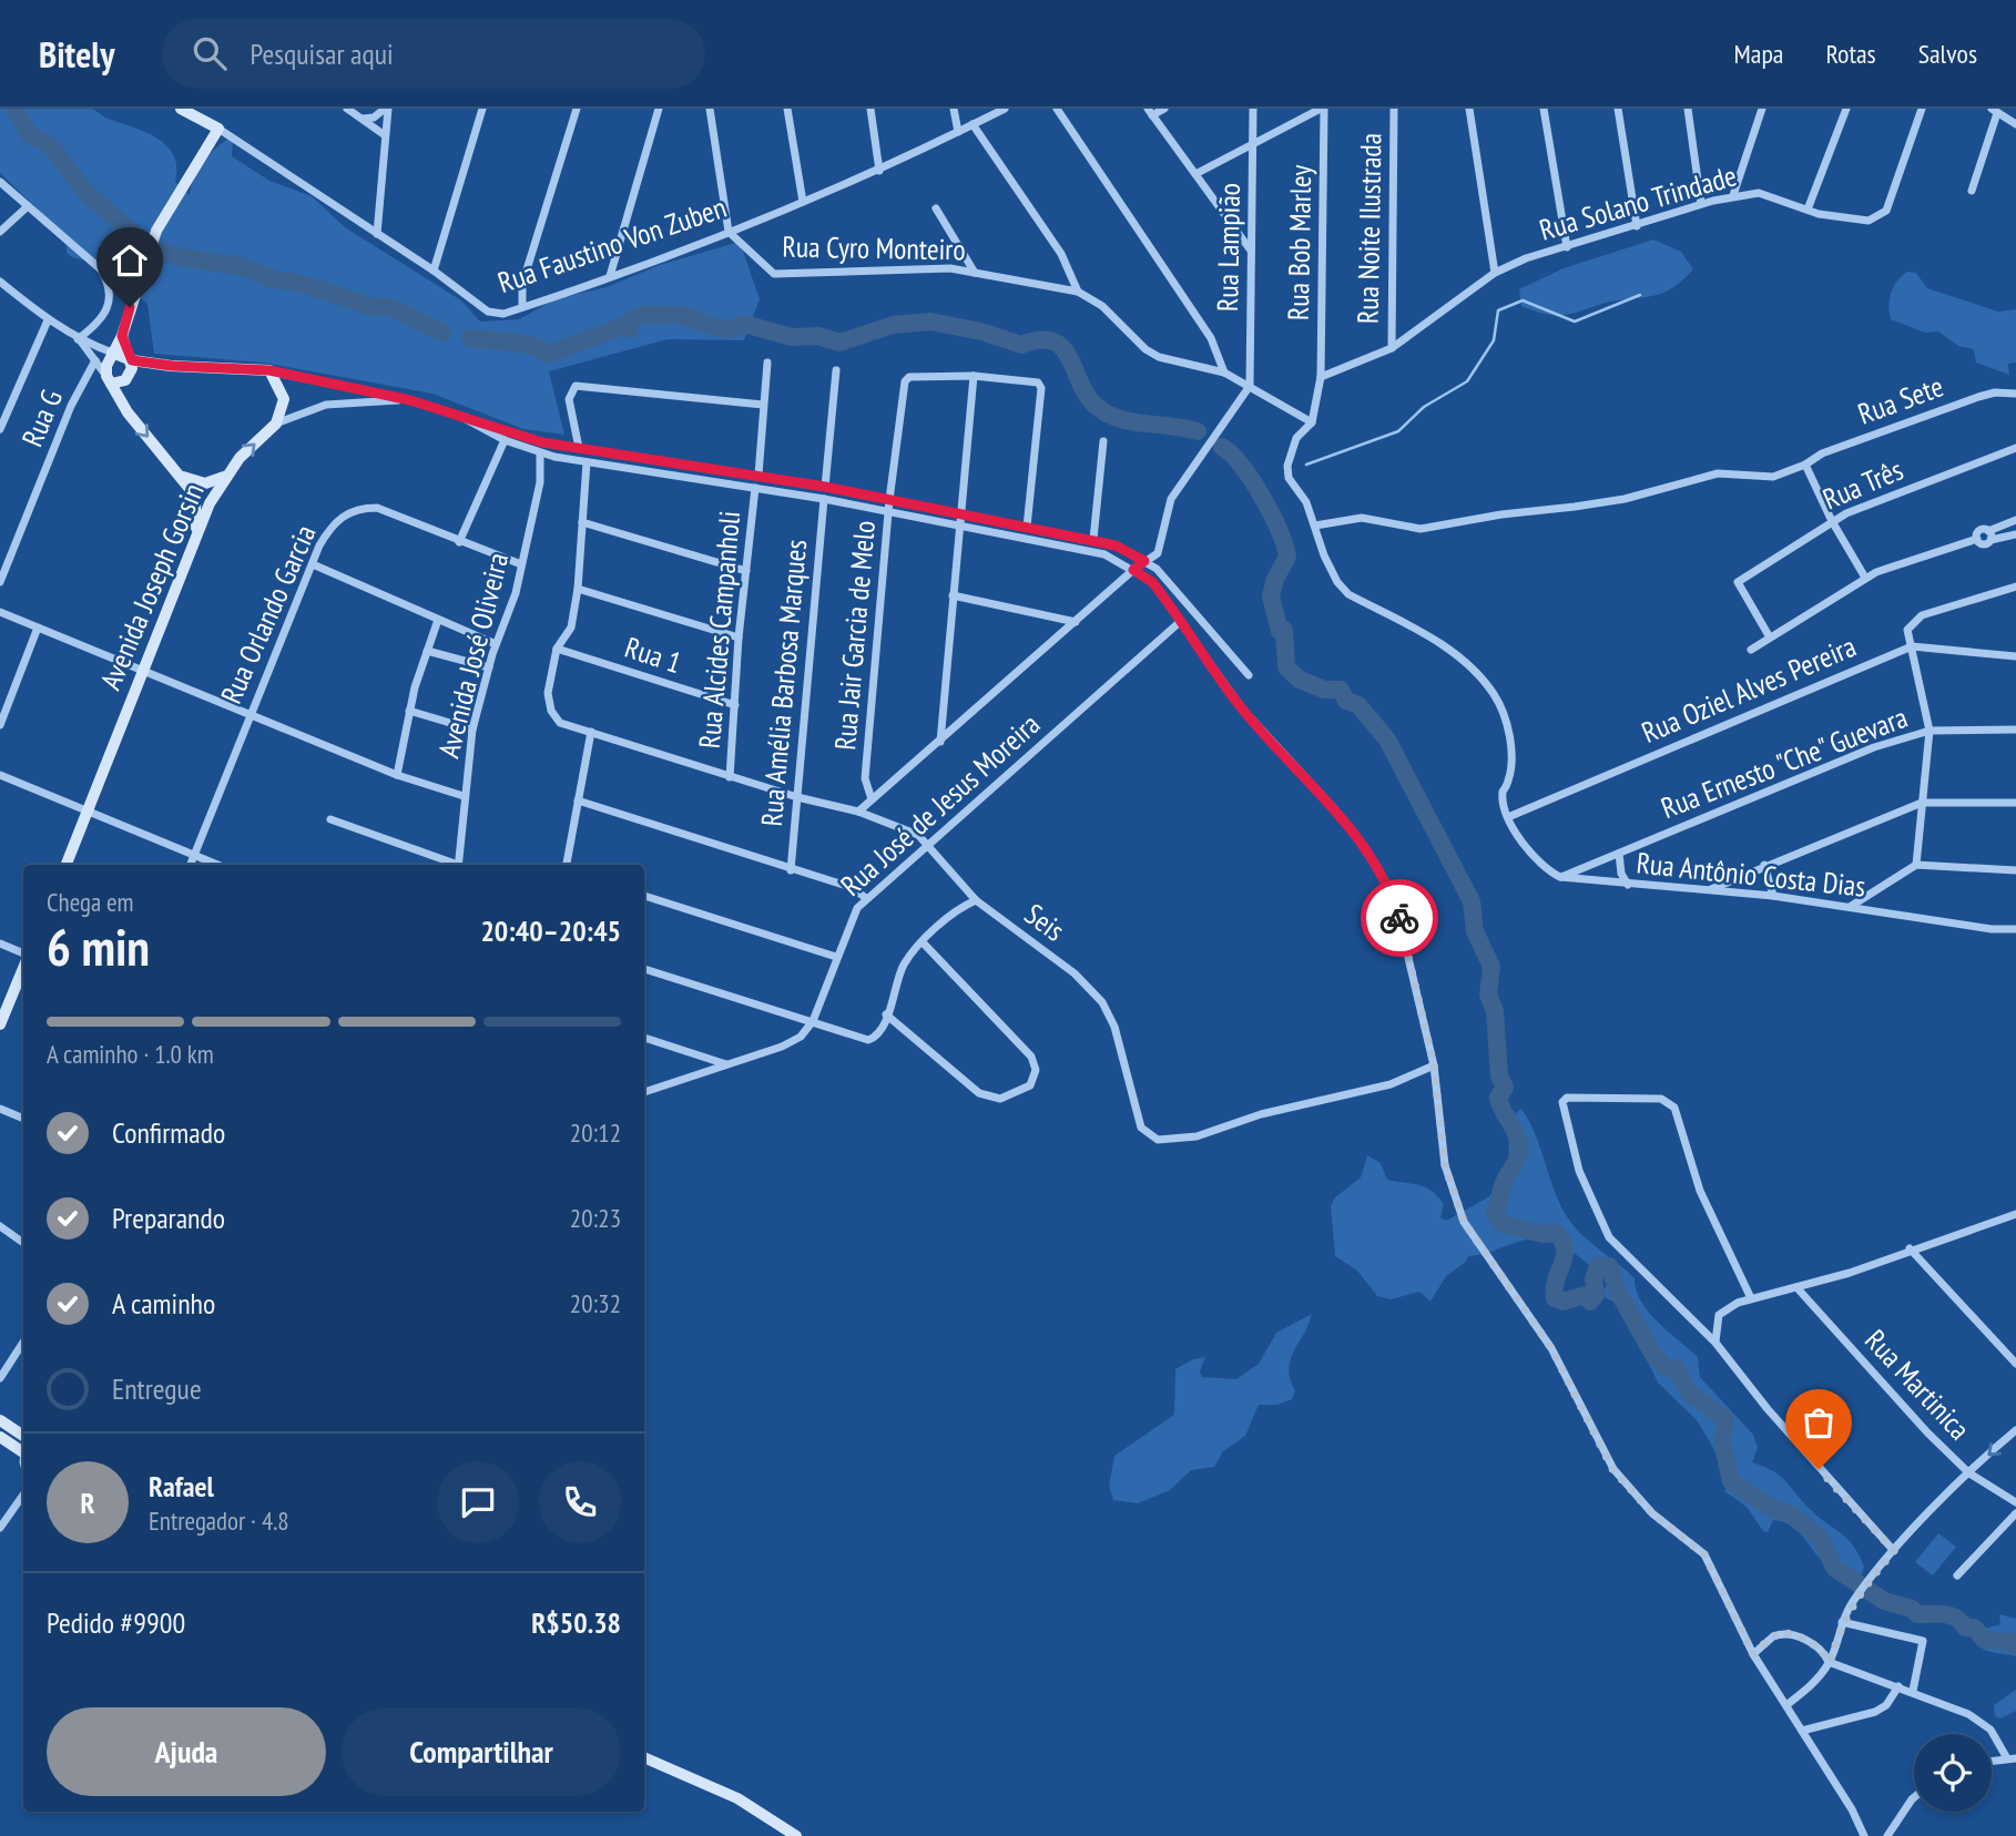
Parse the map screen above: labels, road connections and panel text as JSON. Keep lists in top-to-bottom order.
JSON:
{
  "streets": {
    "street": [
      "Rua Solano Trindade",
      "Rua Noite Ilustrada",
      "Rua Bob Marley",
      "Rua Faustino Von Zuben",
      "Rua Lampião",
      "Rua Cyro Monteiro",
      "Rua Sete",
      "Rua G",
      "Rua Três",
      "Avenida Joseph Gorsin",
      "Rua Orlando Garcia",
      "Rua Alcides Campanholi",
      "Rua Jair Garcia de Melo",
      "Avenida José Oliveira",
      "Rua 1",
      "Rua Amélia Barbosa Marques",
      "Rua Oziel Alves Pereira",
      "Rua Ernesto \"Che\" Guevara",
      "Rua José de Jesus Moreira",
      "Rua Antônio Costa Dias",
      "Seis",
      "Rua Martinica"
    ]
  },
  "crossings": [
    ["Rua Solano Trindade", "Rua Noite Ilustrada"],
    ["Rua Solano Trindade", "Rua Bob Marley"],
    ["Rua Faustino Von Zuben", "Rua Cyro Monteiro"],
    ["Rua Orlando Garcia", "Avenida José Oliveira"],
    ["Rua Alcides Campanholi", "Rua 1"],
    ["Rua Alcides Campanholi", "Seis"],
    ["Rua 1", "Seis"],
    ["Rua Amélia Barbosa Marques", "Seis"],
    ["Rua Ernesto \"Che\" Guevara", "Rua Antônio Costa Dias"],
    ["Rua José de Jesus Moreira", "Seis"]
  ],
  "page": {
    "header": "Bitely",
    "search": "Pesquisar aqui",
    "nav": ["Mapa", "Rotas", "Salvos"],
    "heading": ["6 min", "Chega em", "20:40–20:45"],
    "panel": [
      "Rafael",
      "Entregador · 4.8",
      "Pedido #9900",
      "R$50.38"
    ],
    "bar": "A caminho · 1.0 km",
    "list": [
      ["Confirmado", "20:12"],
      ["Preparando", "20:23"],
      ["A caminho", "20:32"],
      "Entregue"
    ],
    "round": "R",
    "buttons": ["Ajuda", "Compartilhar"]
  }
}
